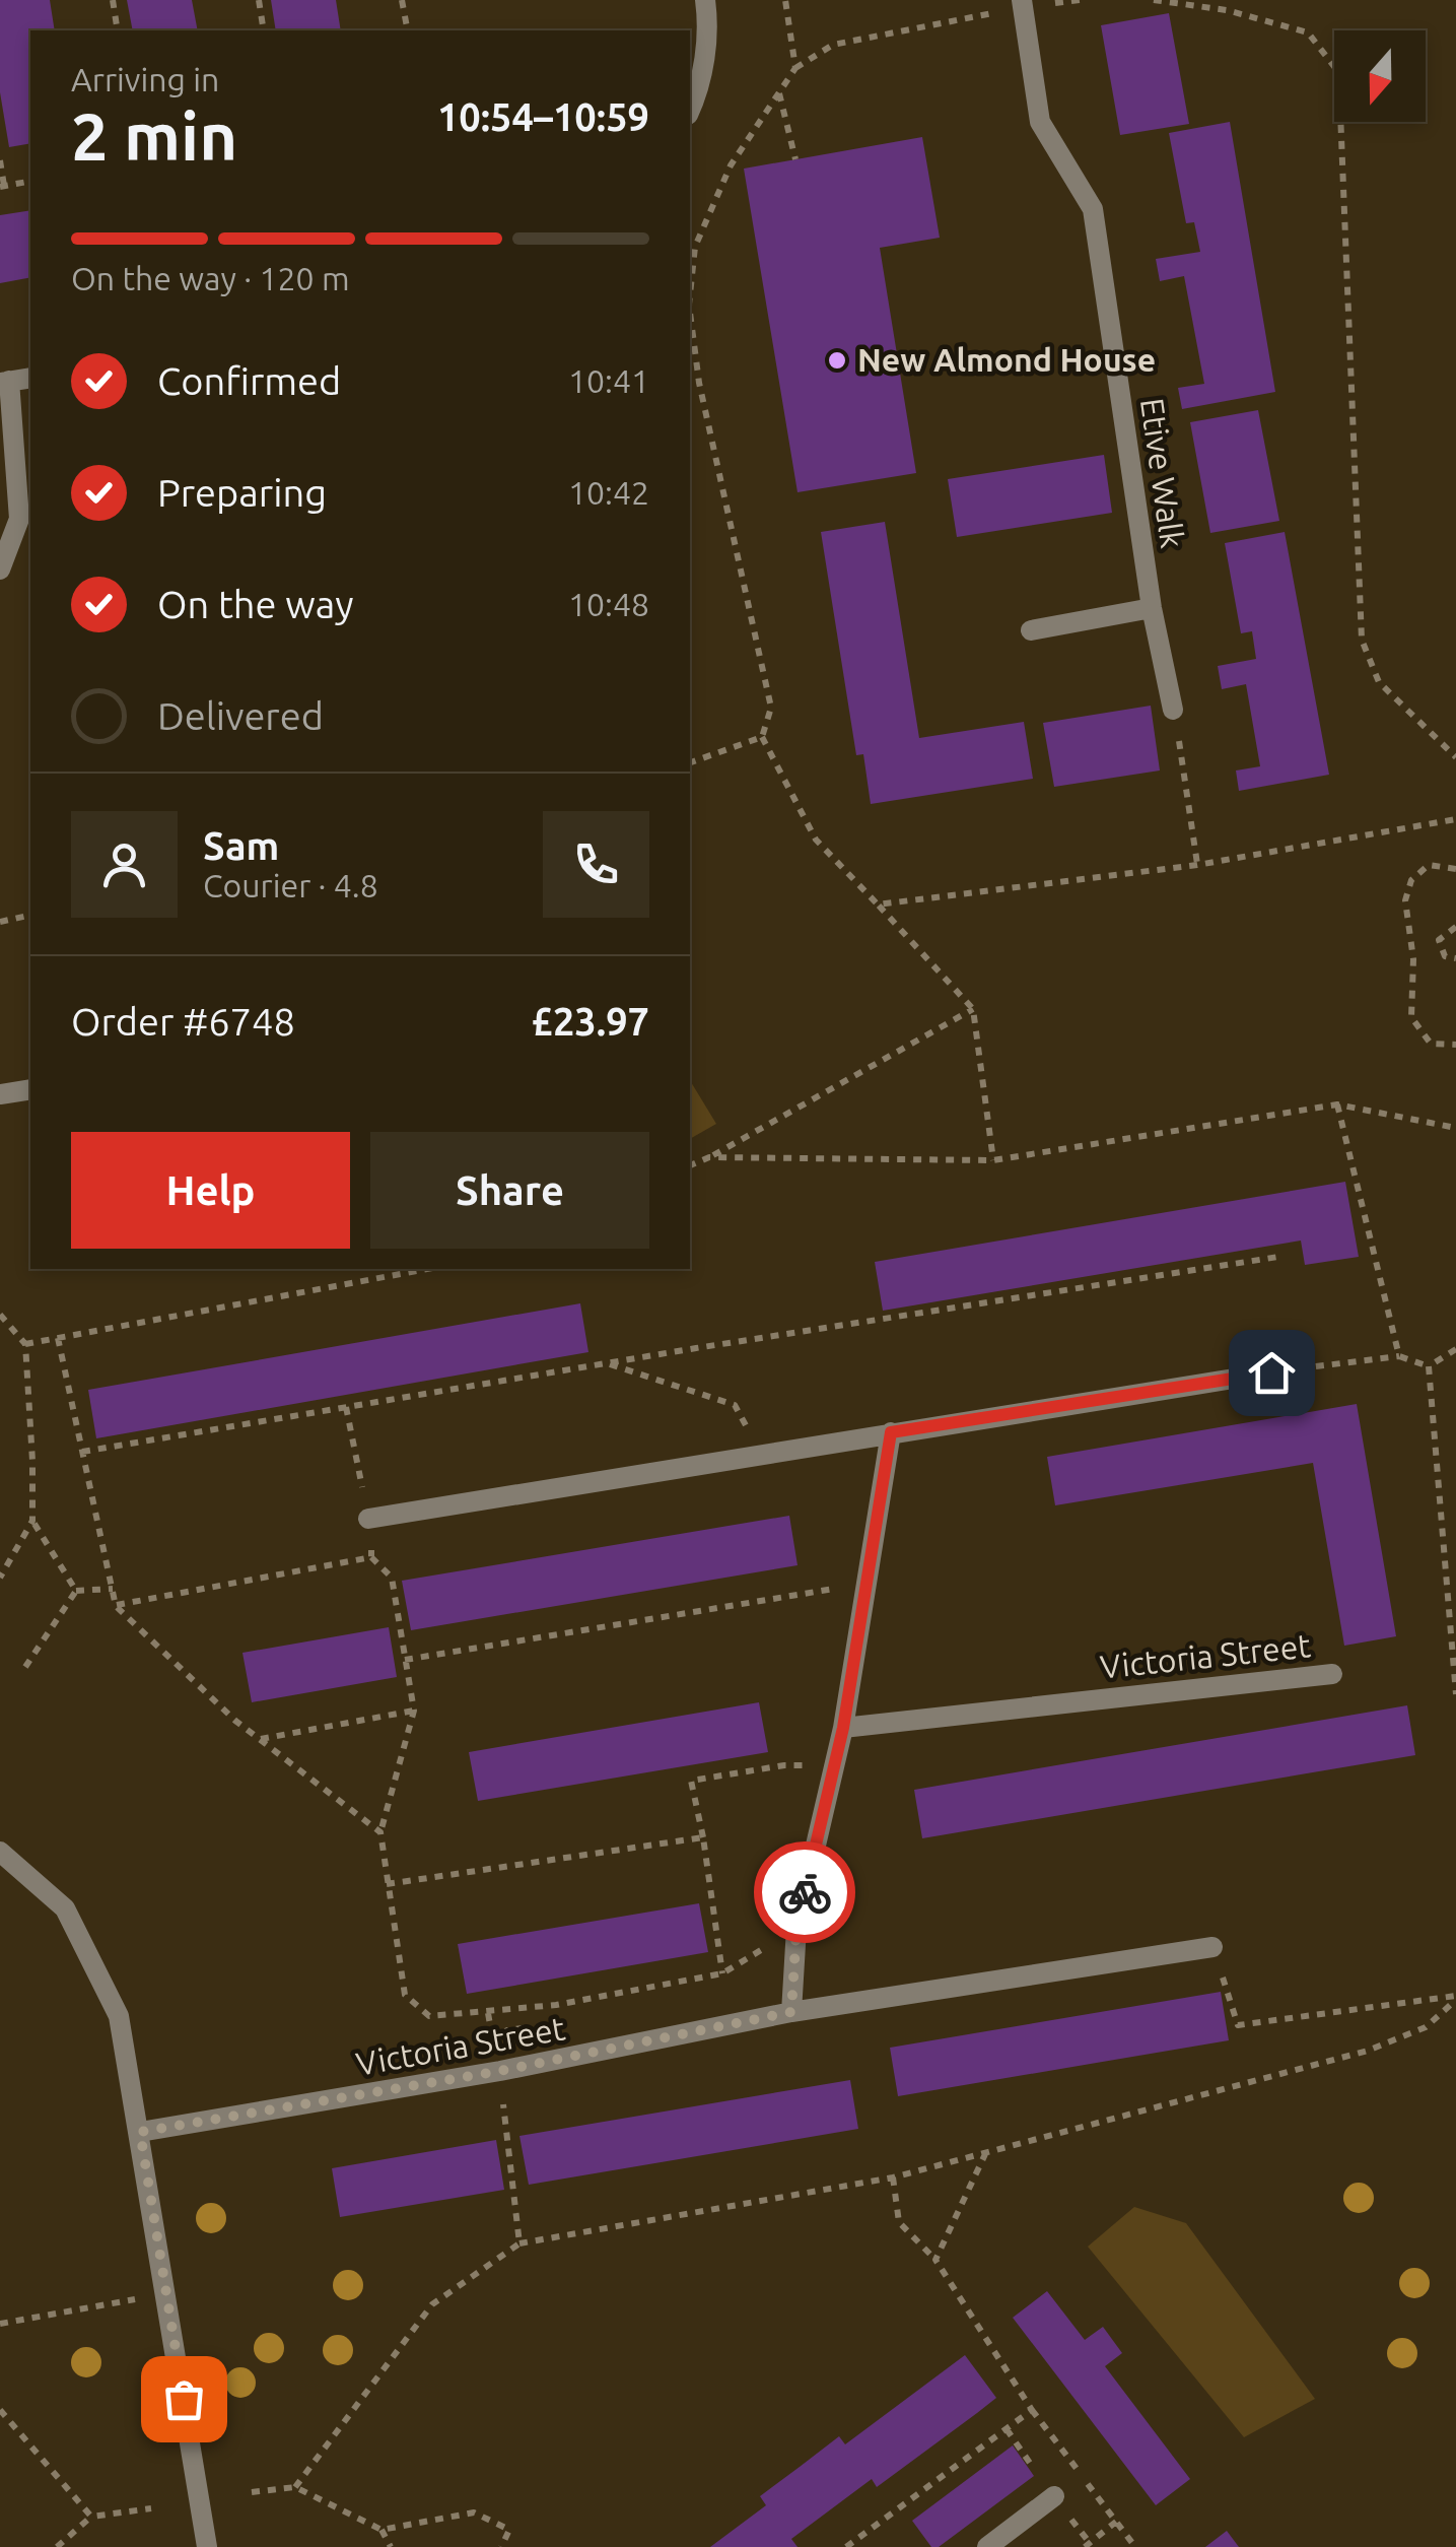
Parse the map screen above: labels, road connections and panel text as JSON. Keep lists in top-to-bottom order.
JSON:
{
  "streets": {
    "street": ["Etive Walk", "Victoria Street"]
  },
  "places": ["New Almond House"],
  "north": "bottom",
  "page": {
    "heading": ["2 min", "Arriving in", "10:54–10:59"],
    "panel": [
      "Sam",
      "Courier · 4.8",
      "Order #6748",
      "£23.97"
    ],
    "bar": "On the way · 120 m",
    "list": [
      ["Confirmed", "10:41"],
      ["Preparing", "10:42"],
      ["On the way", "10:48"],
      "Delivered"
    ],
    "buttons": ["Help", "Share"]
  }
}
